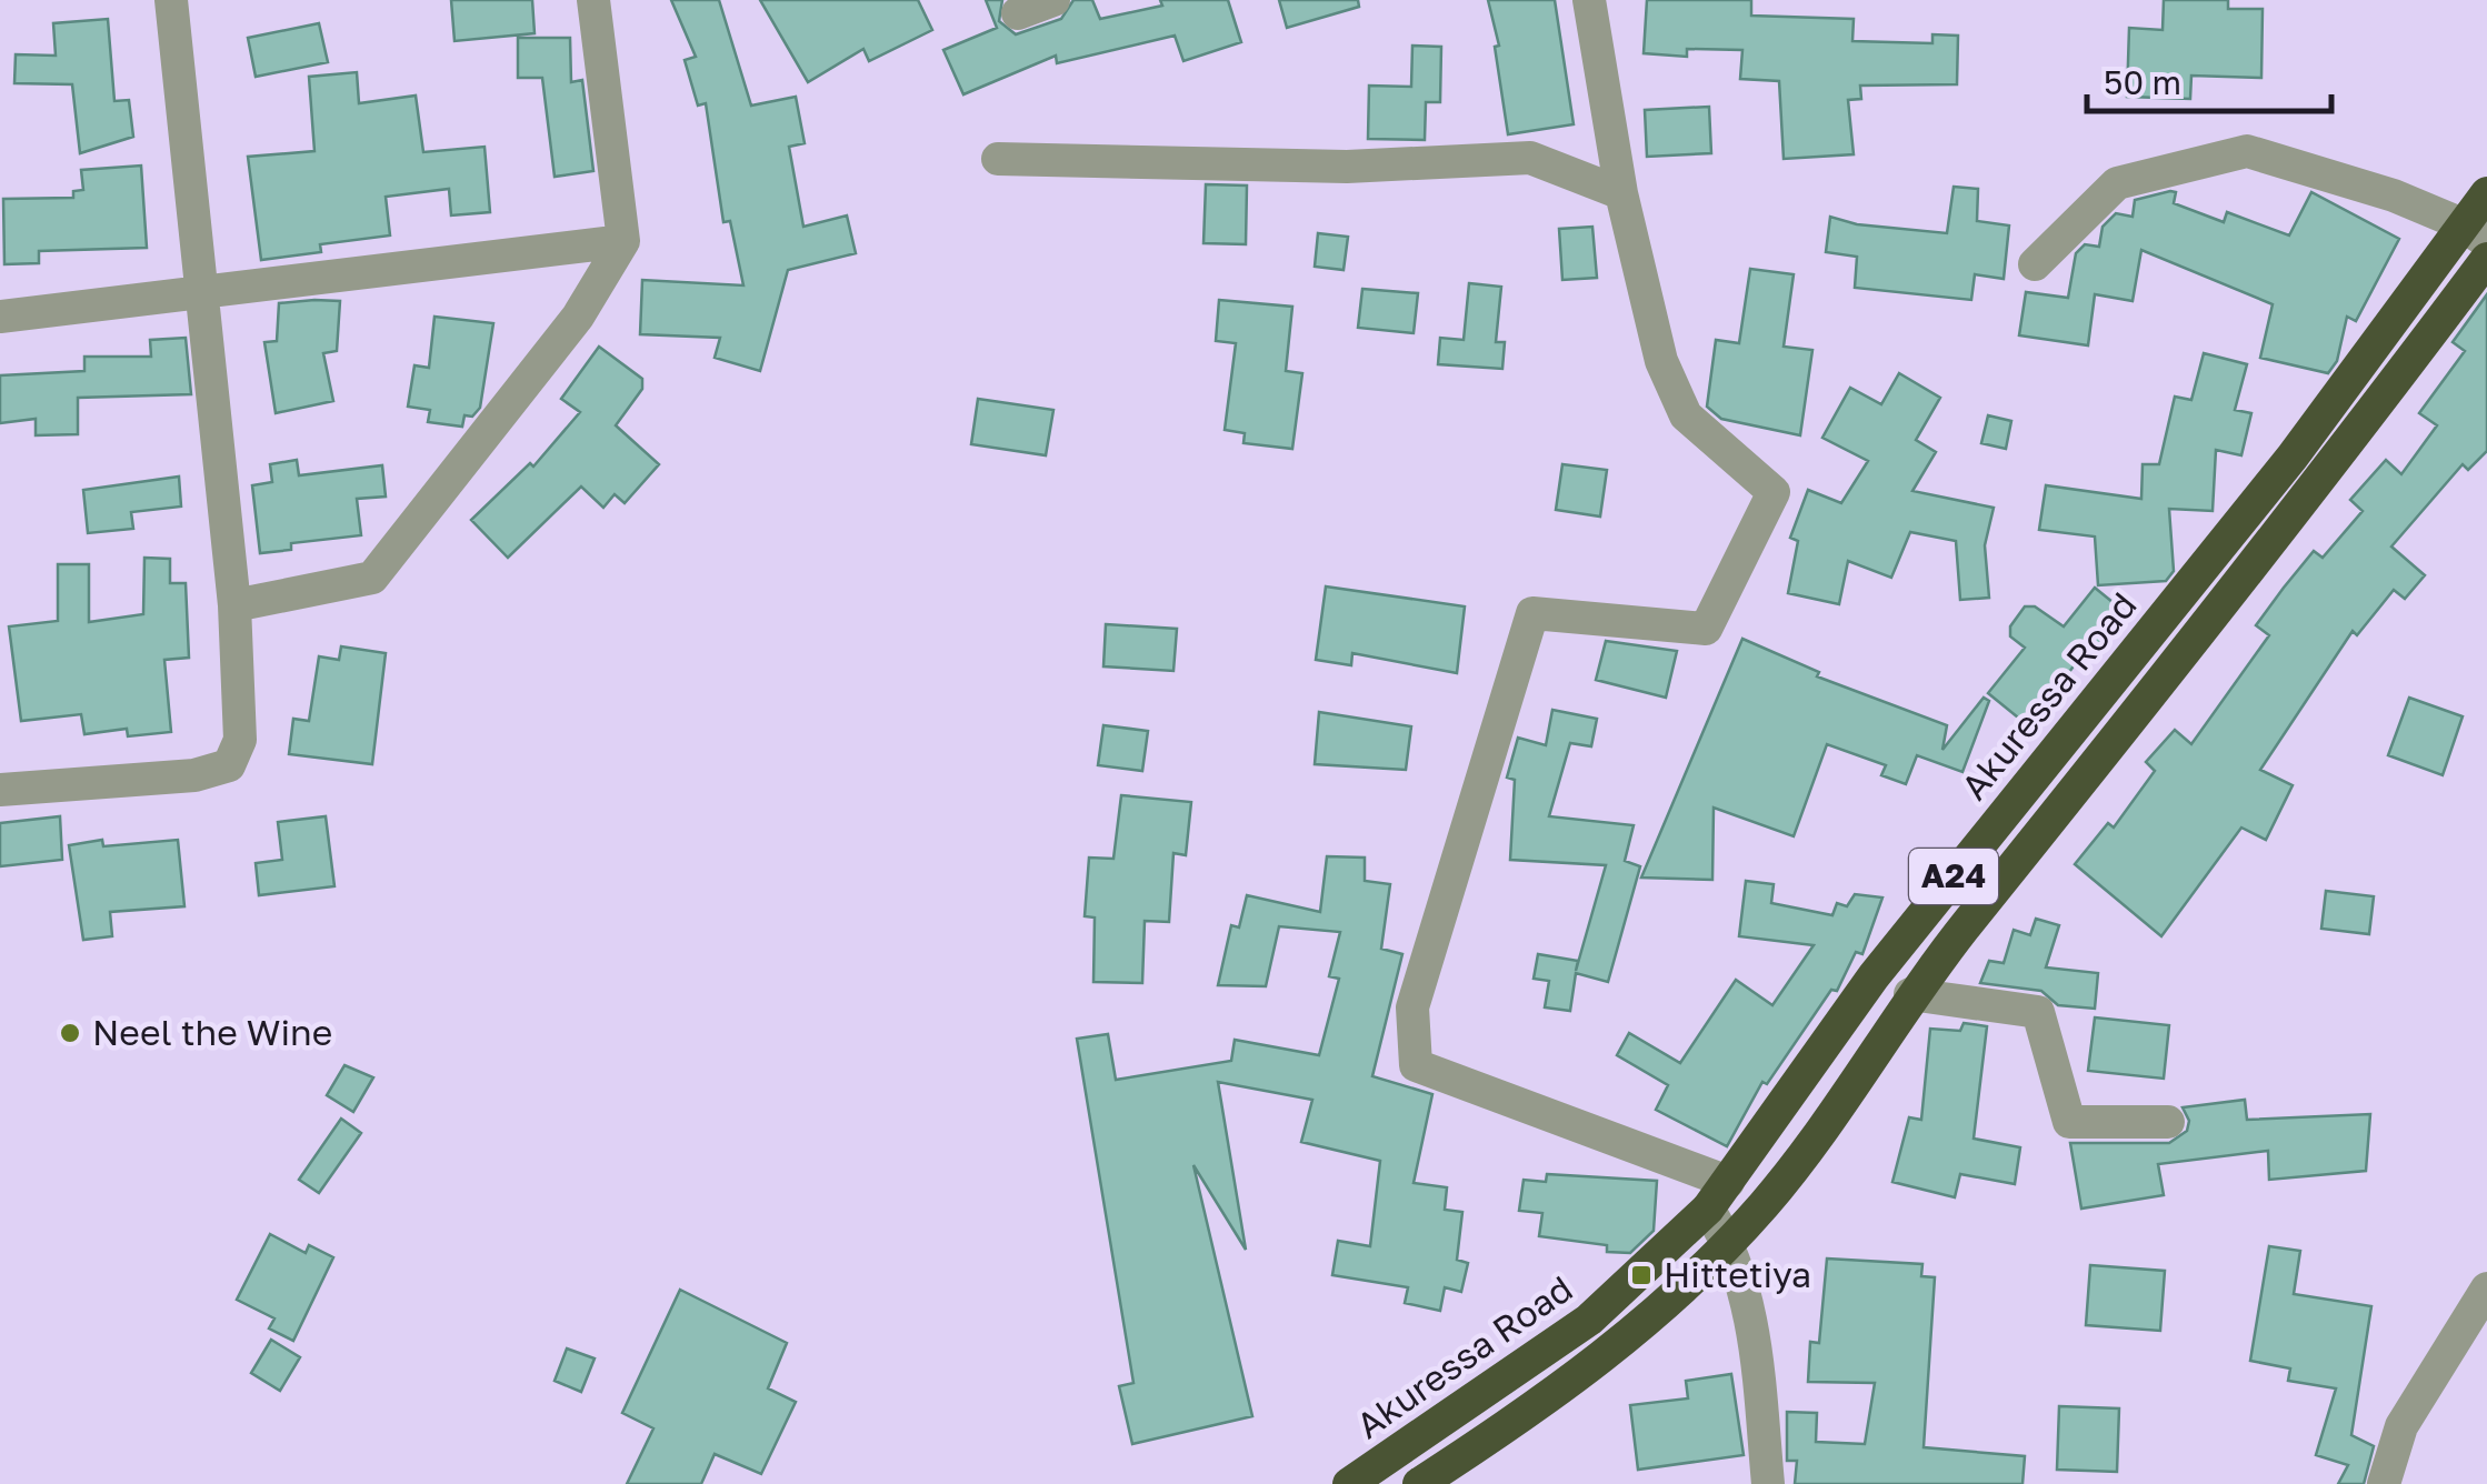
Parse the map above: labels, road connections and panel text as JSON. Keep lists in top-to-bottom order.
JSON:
{
  "streets": {
    "highway": ["Akuressa Road", "A24"]
  },
  "places": {
    "other": ["Neel the Wine"],
    "transit": ["Hittetiya"]
  },
  "scale_bar": "50 m"
}
